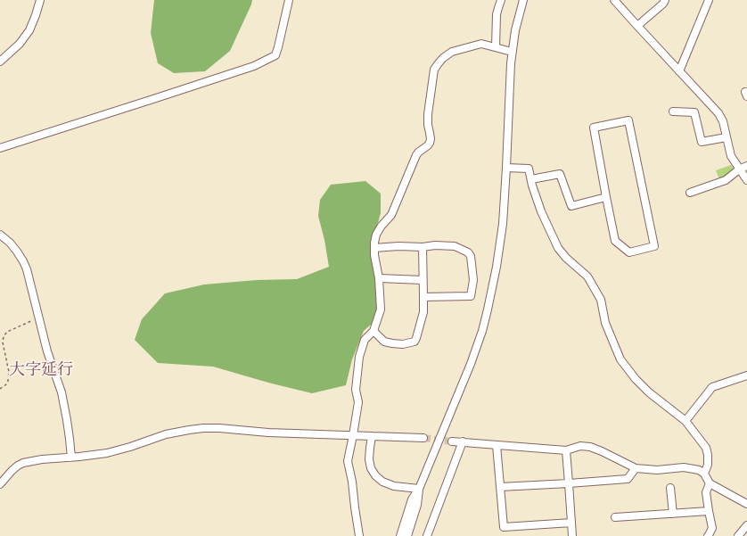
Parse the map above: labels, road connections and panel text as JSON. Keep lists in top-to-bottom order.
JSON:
{
  "districts": ["大字延行"]
}
